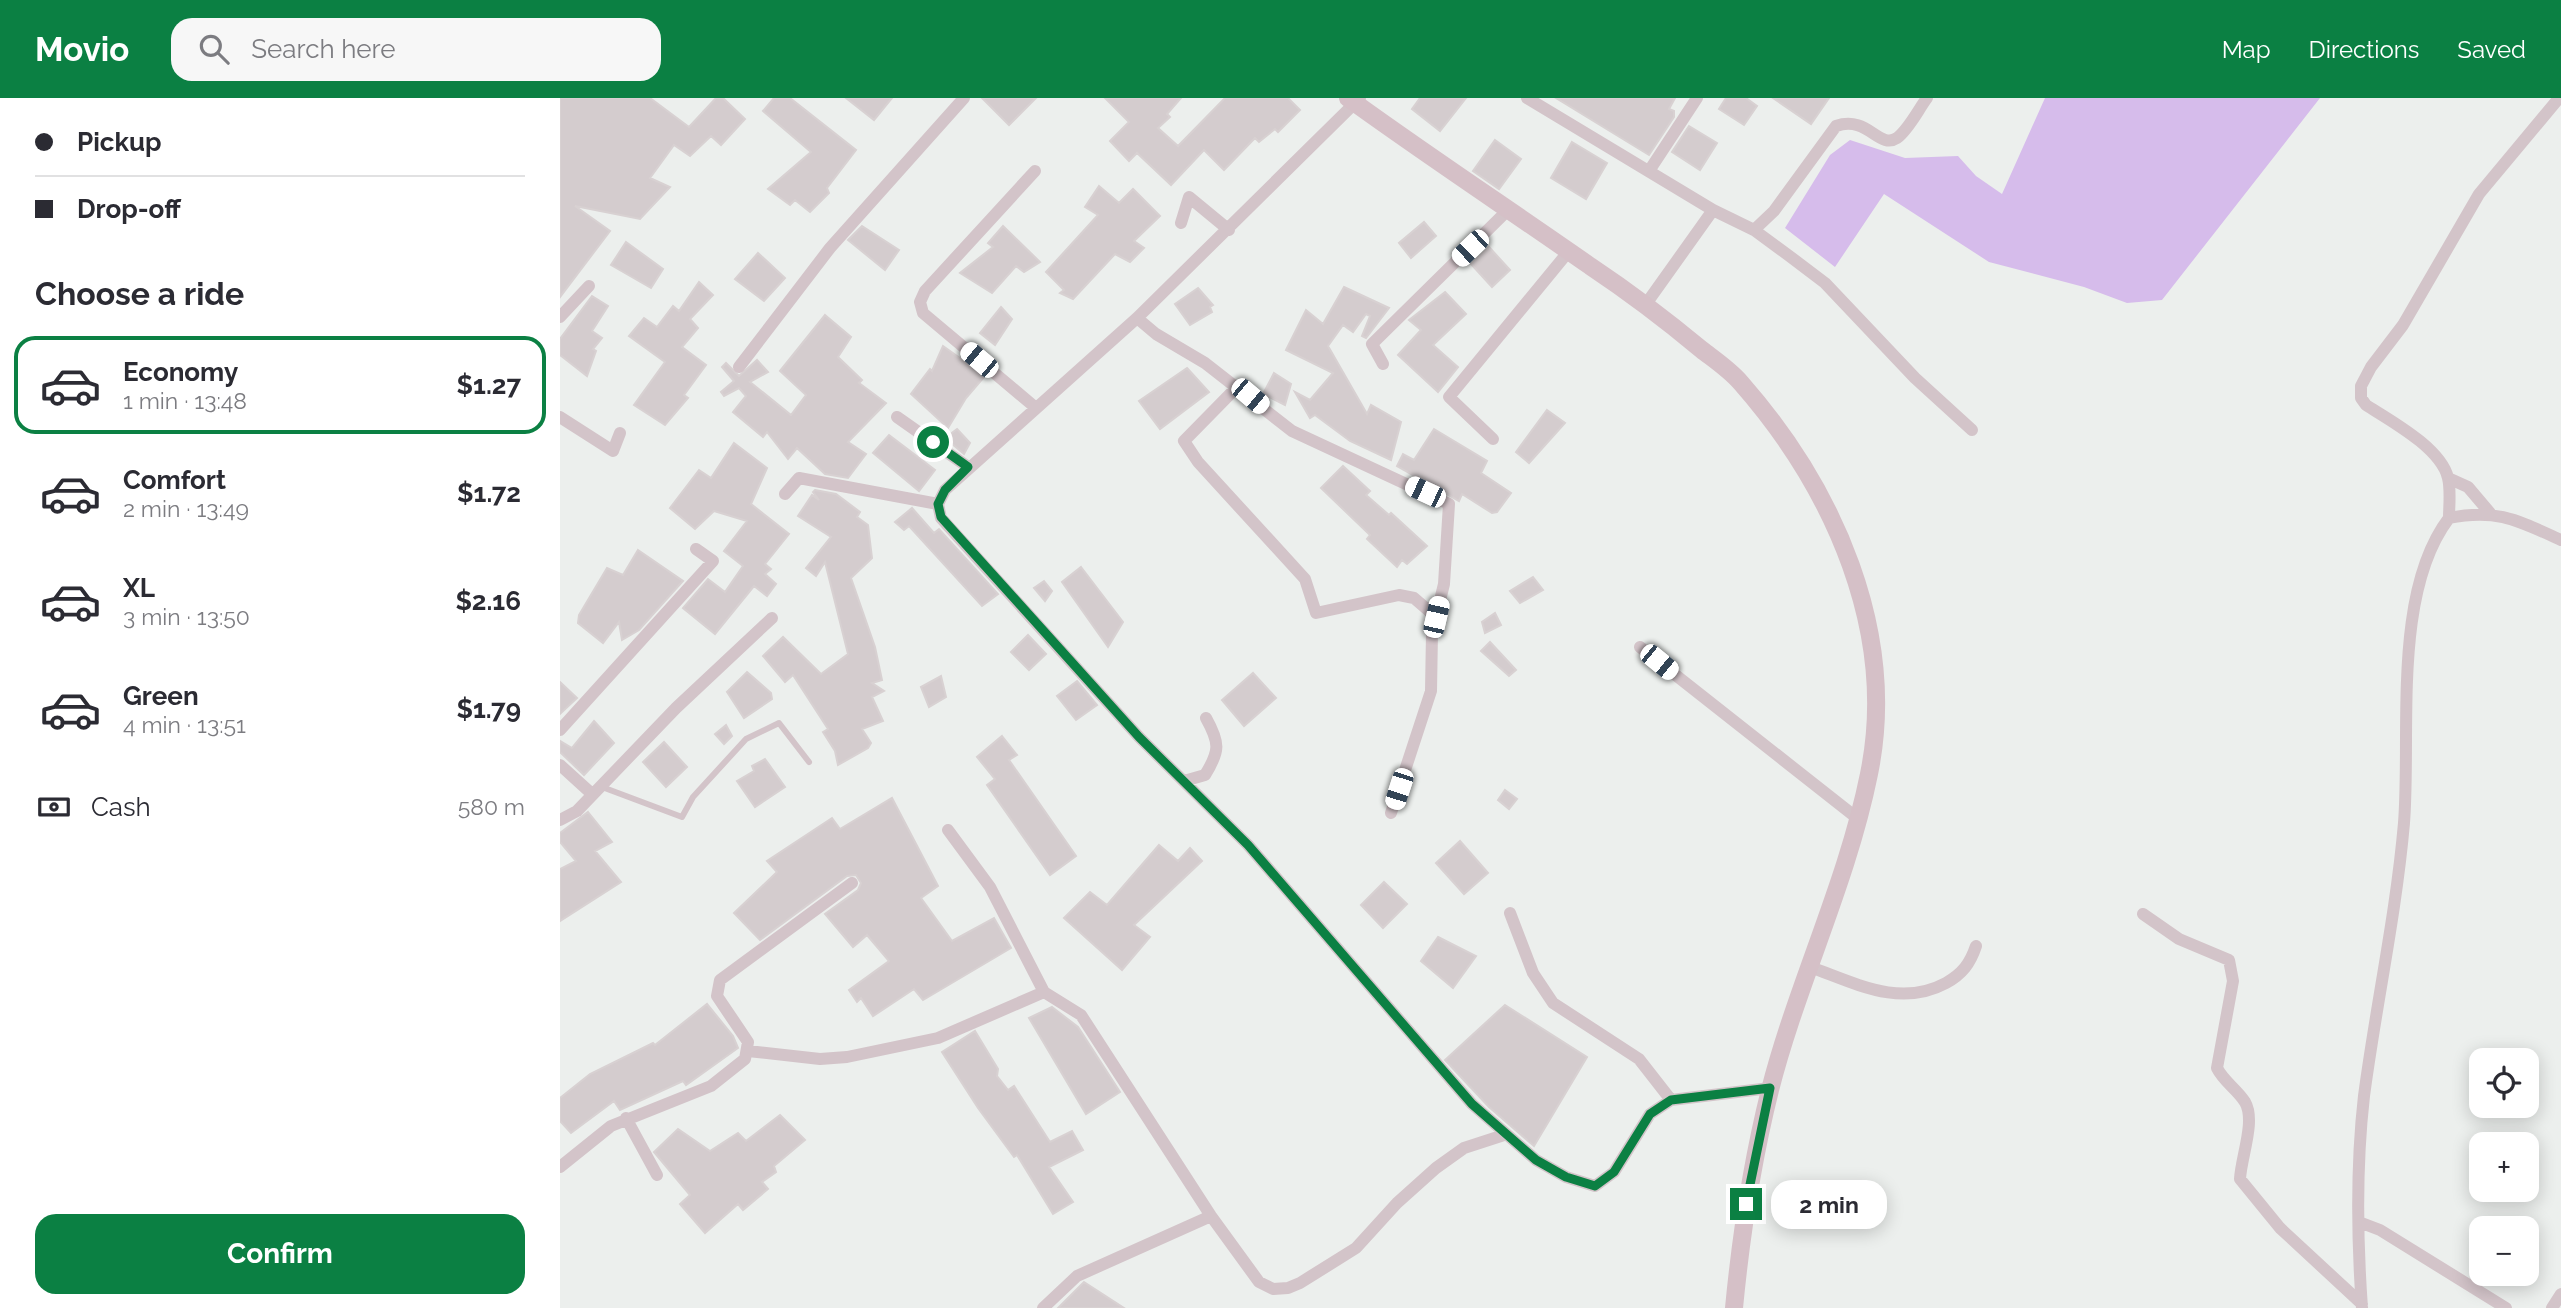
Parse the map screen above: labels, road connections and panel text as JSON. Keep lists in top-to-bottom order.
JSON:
{
  "page": {
    "header": "Movio",
    "search": "Search here",
    "nav": ["Map", "Directions", "Saved"],
    "banner": ["Pickup", "Drop-off"],
    "heading": "Choose a ride",
    "list": [
      {
        "name": "Economy",
        "note": "1 min · 13:48",
        "value": "$1.27"
      },
      {
        "name": "Comfort",
        "note": "2 min · 13:49",
        "value": "$1.72"
      },
      {
        "name": "XL",
        "note": "3 min · 13:50",
        "value": "$2.16"
      },
      {
        "name": "Green",
        "note": "4 min · 13:51",
        "value": "$1.79"
      }
    ],
    "pay": ["Cash", "580 m"],
    "map_buttons": ["+", "−"],
    "bubble": "2 min",
    "buttons": "Confirm"
  }
}
